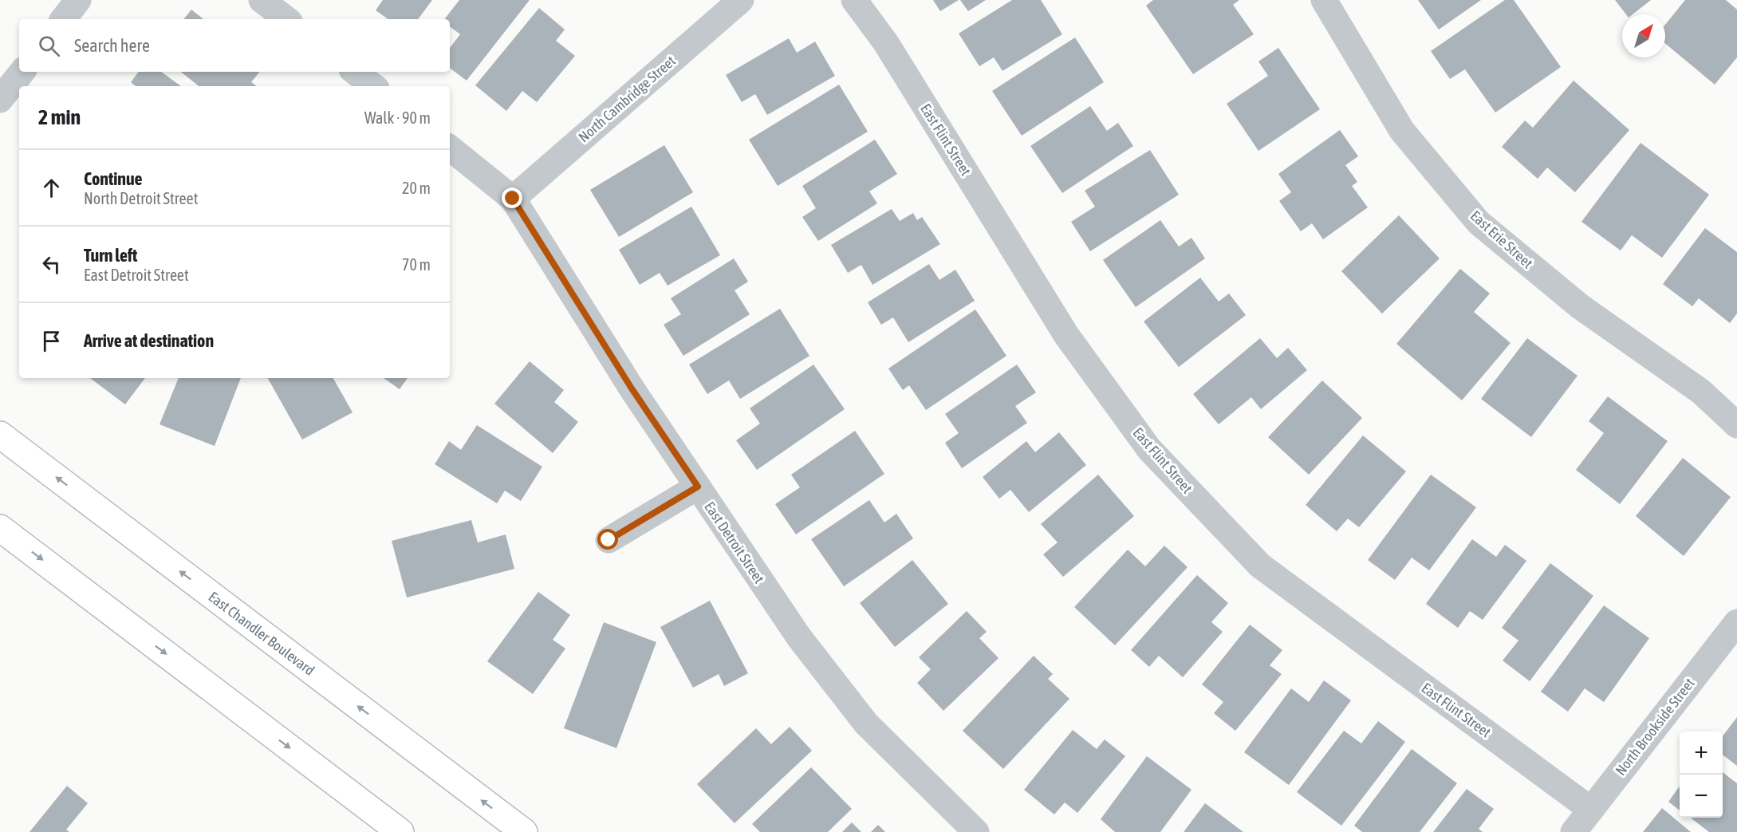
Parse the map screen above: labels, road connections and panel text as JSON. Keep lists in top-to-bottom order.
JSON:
{
  "streets": {
    "main road": ["East Chandler Boulevard"],
    "street": [
      "North Cambridge Street",
      "East Flint Street",
      "East Erie Street",
      "East Detroit Street",
      "North Brookside Street"
    ]
  },
  "crossings": [
    ["North Cambridge Street", "East Detroit Street"],
    ["East Flint Street", "North Brookside Street"]
  ],
  "north": "top right",
  "page": {
    "search": "Search here",
    "heading": ["2 min", "Walk · 90 m"],
    "list": [
      ["Continue", "North Detroit Street", "20 m"],
      ["Turn left", "East Detroit Street", "70 m"],
      "Arrive at destination"
    ],
    "map_buttons": ["+", "−"]
  }
}
